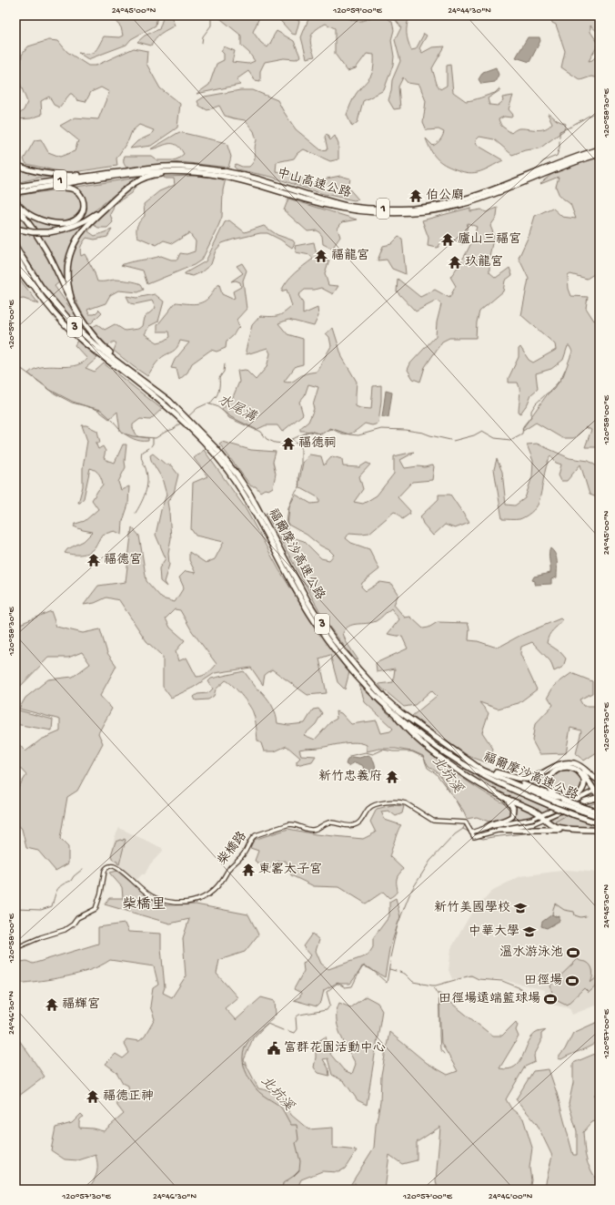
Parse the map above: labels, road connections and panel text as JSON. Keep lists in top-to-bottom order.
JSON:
{
  "streets": {
    "highway": [
      "1",
      "中山高速公路",
      "3",
      "福爾摩沙高速公路"
    ],
    "main road": ["柴橋路"]
  },
  "districts": ["柴橋里"],
  "water": ["水尾溝", "北坑溪"],
  "places": {
    "temple": [
      "伯公廟",
      "廬山三福宫",
      "福龍宮",
      "玖龍宮",
      "福德祠",
      "福德宮",
      "新竹忠義府",
      "東窰太子宮",
      "福輝宮",
      "福德正神"
    ],
    "school or university": ["新竹美國學校", "中華大學"],
    "sports": ["溫水游泳池", "田徑場", "田徑場遠端籃球場"],
    "public building": ["富群花園活動中心"]
  },
  "coordinates": [
    "24°45'00\"N",
    "120°59'00\"E",
    "24°44'30\"N",
    "120°58'30\"E",
    "120°58'00\"E",
    "120°57'30\"E",
    "24°45'30\"N",
    "24°46'30\"N",
    "120°57'00\"E",
    "24°46'00\"N"
  ]
}
